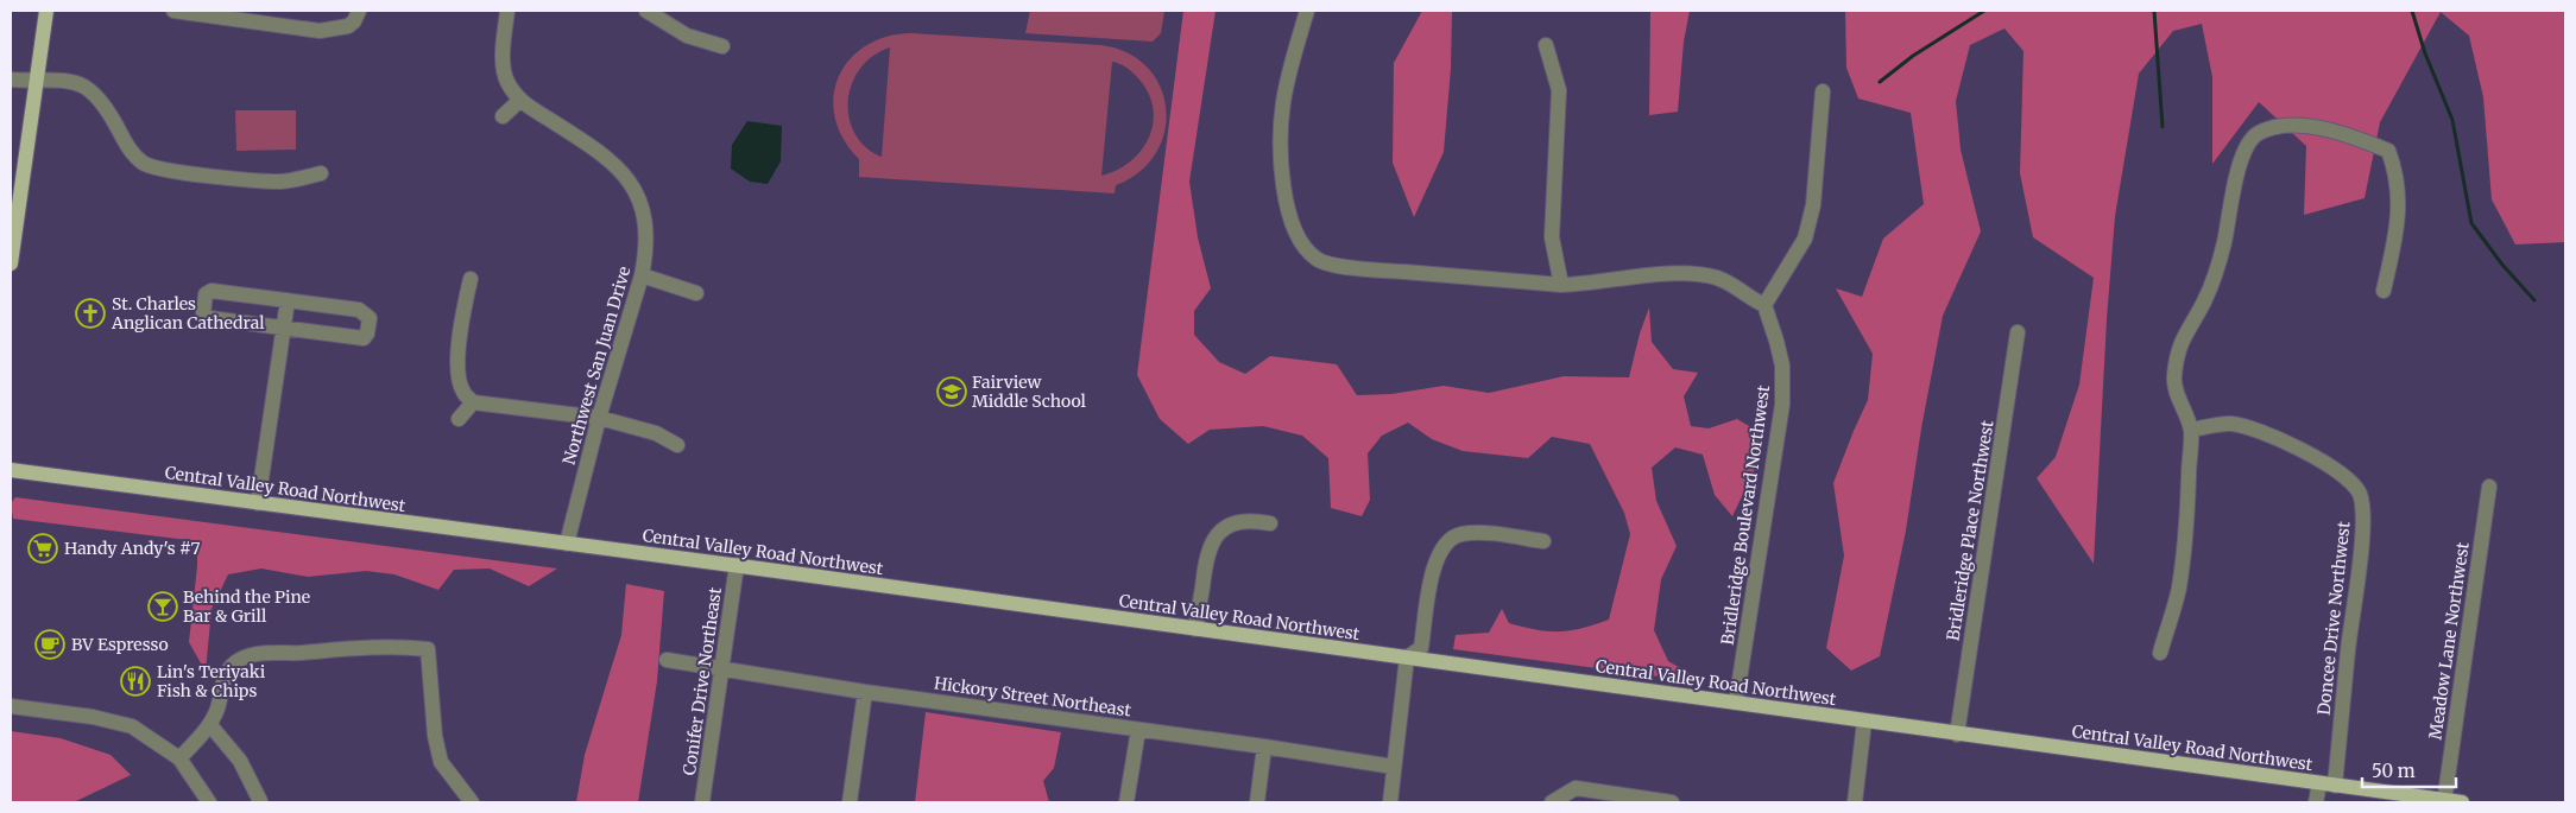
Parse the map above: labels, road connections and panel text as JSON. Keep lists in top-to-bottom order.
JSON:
{
  "streets": {
    "main road": ["Central Valley Road Northwest"],
    "street": [
      "Northwest San Juan Drive",
      "Bridleridge Boulevard Northwest",
      "Bridleridge Place Northwest",
      "Doncee Drive Northwest",
      "Meadow Lane Northwest",
      "Conifer Drive Northeast",
      "Hickory Street Northeast"
    ]
  },
  "crossings": [
    ["Northwest San Juan Drive", "Central Valley Road Northwest"],
    ["Central Valley Road Northwest", "Bridleridge Boulevard Northwest"],
    ["Central Valley Road Northwest", "Bridleridge Place Northwest"],
    ["Central Valley Road Northwest", "Doncee Drive Northwest"],
    ["Central Valley Road Northwest", "Meadow Lane Northwest"],
    ["Central Valley Road Northwest", "Conifer Drive Northeast"],
    ["Conifer Drive Northeast", "Hickory Street Northeast"]
  ],
  "places": {
    "church": ["St. Charles Anglican Cathedral"],
    "school or university": ["Fairview Middle School"],
    "supermarket": ["Handy Andy's #7"],
    "bar": ["Behind the Pine Bar & Grill"],
    "cafe": ["BV Espresso"],
    "restaurant": ["Lin's Teriyaki Fish & Chips"]
  },
  "scale_bar": "50 m"
}
